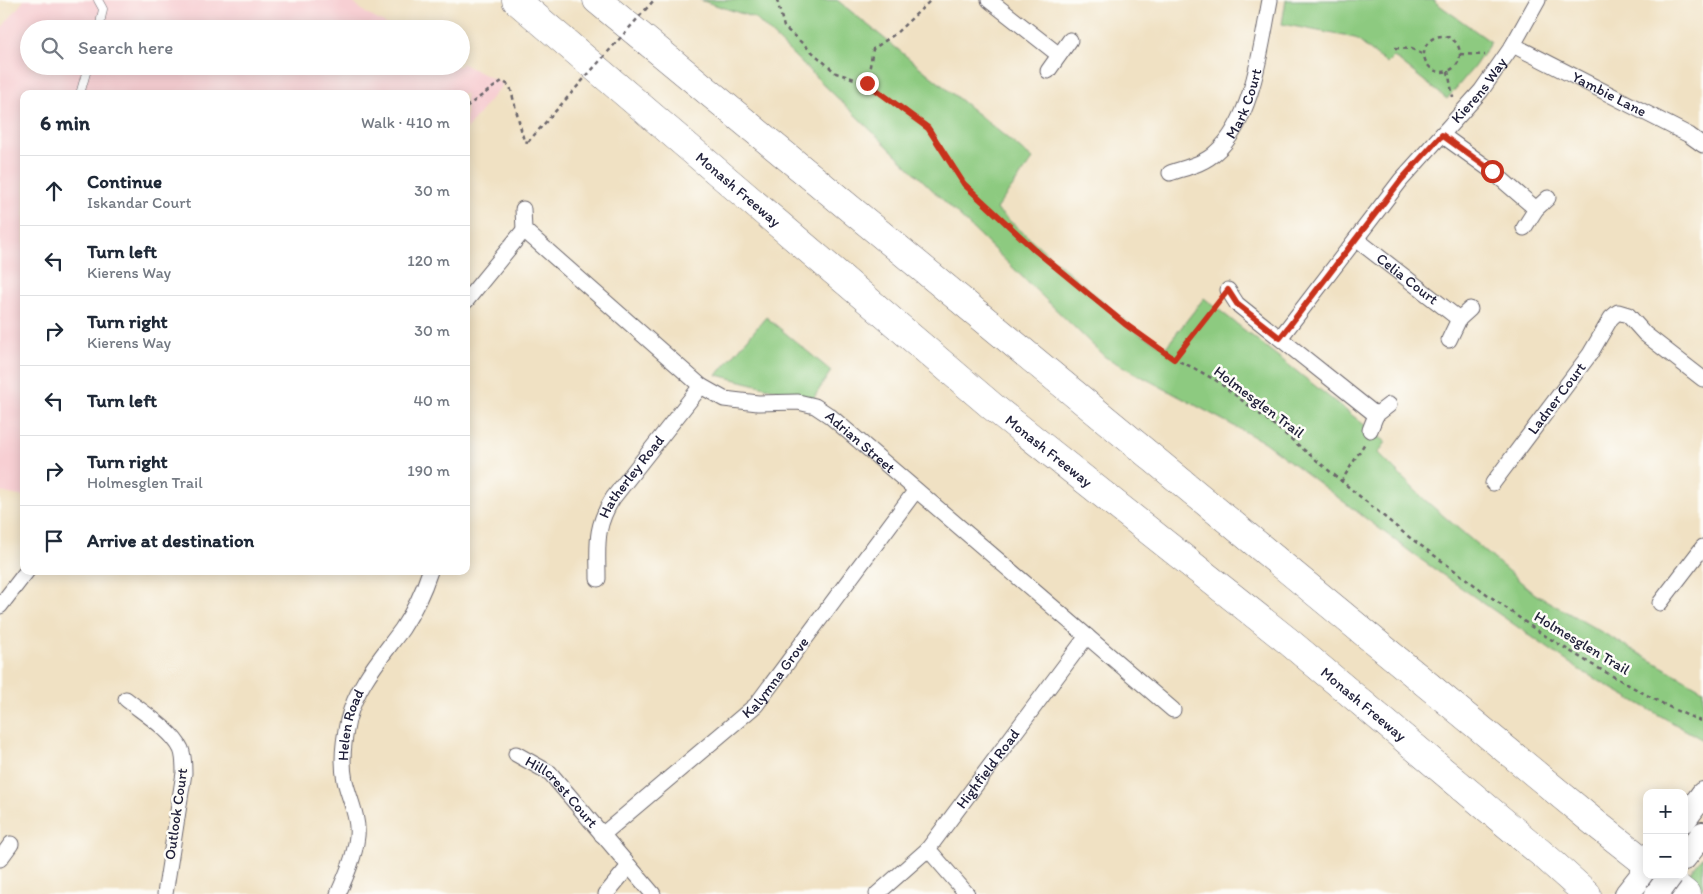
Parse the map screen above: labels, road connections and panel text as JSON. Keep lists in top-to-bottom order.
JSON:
{
  "streets": {
    "highway": ["Monash Freeway"],
    "street": [
      "Kierens Way",
      "Yambie Lane",
      "Mark Court",
      "Celia Court",
      "Ladner Court",
      "Adrian Street",
      "Hatherley Road",
      "Kalymna Grove",
      "Helen Road",
      "Highfield Road",
      "Hillcrest Court",
      "Outlook Court"
    ],
    "path": ["Holmesglen Trail"]
  },
  "crossings": [
    ["Kierens Way", "Yambie Lane"],
    ["Kierens Way", "Celia Court"],
    ["Adrian Street", "Hatherley Road"],
    ["Adrian Street", "Kalymna Grove"],
    ["Adrian Street", "Highfield Road"],
    ["Kalymna Grove", "Hillcrest Court"]
  ],
  "page": {
    "search": "Search here",
    "heading": ["6 min", "Walk · 410 m"],
    "list": [
      ["Continue", "Iskandar Court", "30 m"],
      ["Turn left", "Kierens Way", "120 m"],
      ["Turn right", "Kierens Way", "30 m"],
      ["Turn left", "40 m"],
      ["Turn right", "Holmesglen Trail", "190 m"],
      "Arrive at destination"
    ],
    "map_buttons": ["+", "−"]
  }
}
